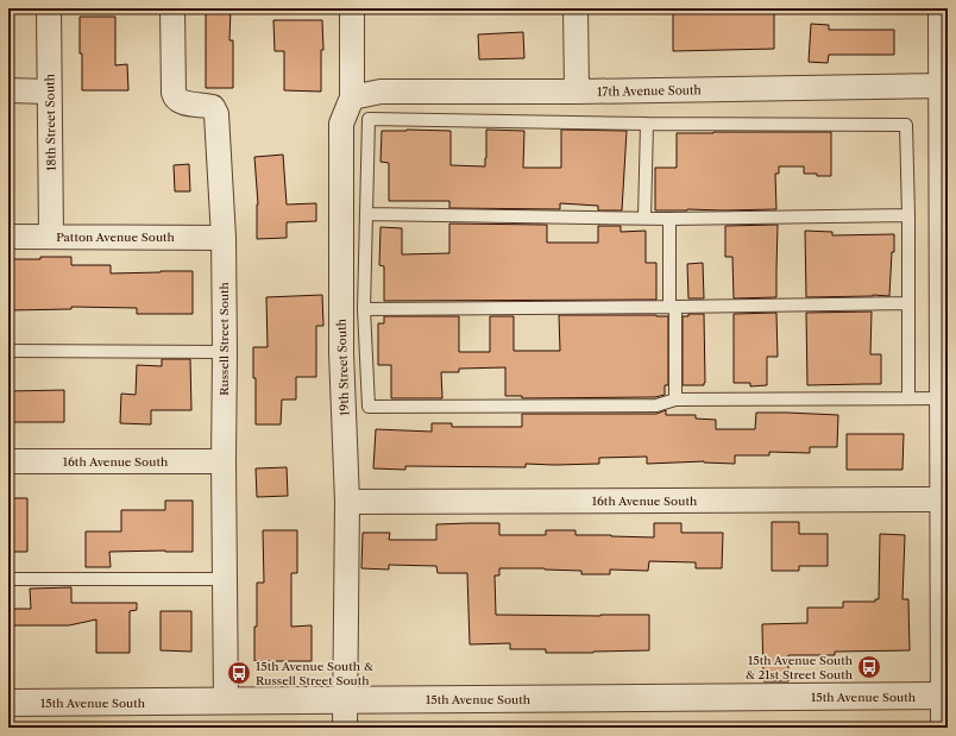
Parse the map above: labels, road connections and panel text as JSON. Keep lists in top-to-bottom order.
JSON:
{
  "streets": {
    "street": [
      "17th Avenue South",
      "18th Street South",
      "Patton Avenue South",
      "Russell Street South",
      "19th Street South",
      "16th Avenue South",
      "15th Avenue South"
    ]
  },
  "crossings": [
    ["17th Avenue South", "19th Street South"],
    ["18th Street South", "Patton Avenue South"],
    ["Patton Avenue South", "Russell Street South"],
    ["Russell Street South", "16th Avenue South"],
    ["Russell Street South", "15th Avenue South"],
    ["19th Street South", "16th Avenue South"],
    ["19th Street South", "15th Avenue South"]
  ],
  "places": {
    "bus stop": ["15th Avenue South & 21st Street South", "15th Avenue South & Russell Street South"]
  }
}
